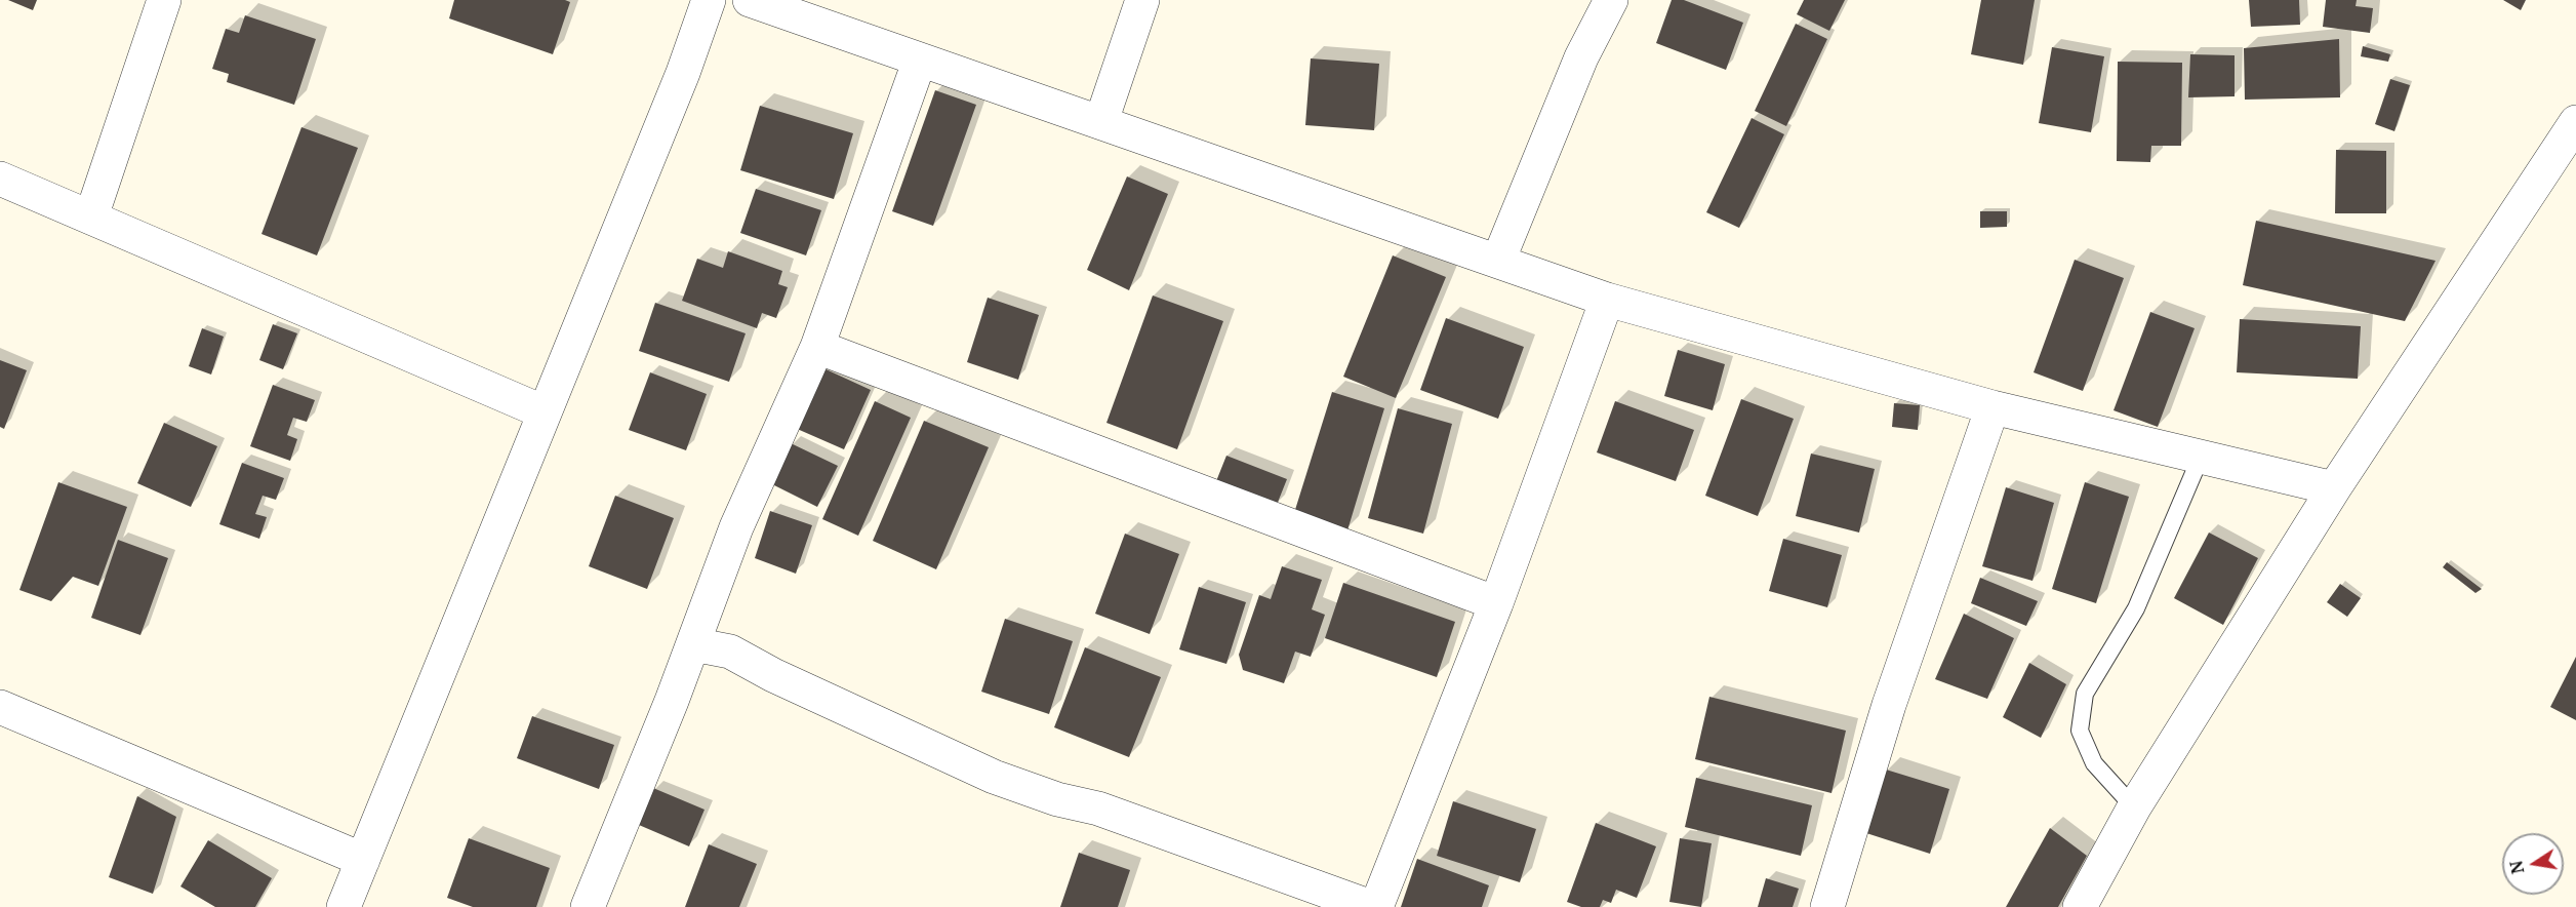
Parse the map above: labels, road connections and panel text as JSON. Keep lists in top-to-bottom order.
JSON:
{
  "north": "left"
}
